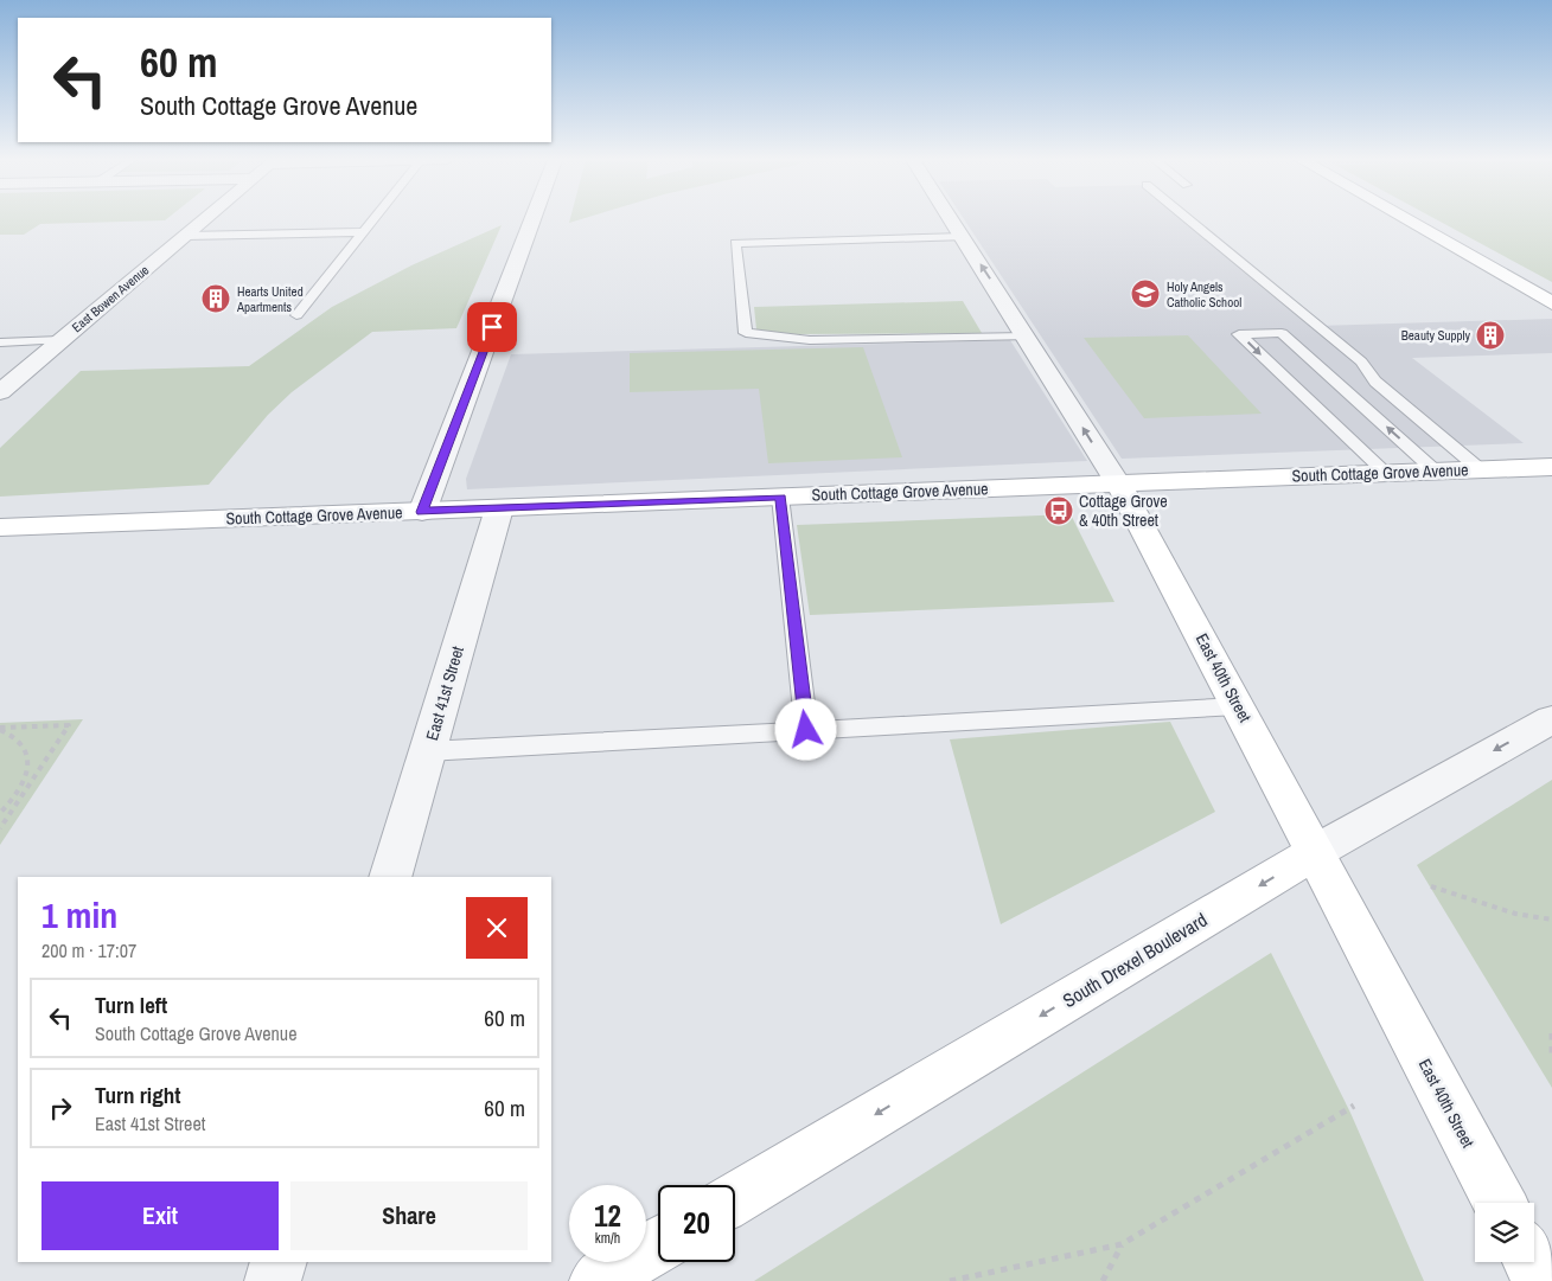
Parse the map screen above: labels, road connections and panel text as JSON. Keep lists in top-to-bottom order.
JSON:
{
  "streets": {
    "street": [
      "East Bowen Avenue",
      "South Cottage Grove Avenue",
      "East 40th Street",
      "East 41st Street",
      "South Drexel Boulevard"
    ]
  },
  "crossings": [
    ["South Cottage Grove Avenue", "East 40th Street"],
    ["South Cottage Grove Avenue", "East 41st Street"],
    ["East 40th Street", "South Drexel Boulevard"]
  ],
  "one_way": ["South Drexel Boulevard"],
  "places": {
    "school or university": ["Holy Angels Catholic School"],
    "building": ["Hearts United Apartments", "Beauty Supply"],
    "bus stop": ["Cottage Grove & 40th Street"]
  },
  "page": {
    "turn": ["60 m", "South Cottage Grove Avenue"],
    "heading": ["1 min", "200 m · 17:07"],
    "list": [
      {
        "name": "Turn left",
        "note": "South Cottage Grove Avenue",
        "value": "60 m"
      },
      {
        "name": "Turn right",
        "note": "East 41st Street",
        "value": "60 m"
      }
    ],
    "buttons": ["Exit", "Share"],
    "speed": "12 km/h",
    "limit": "20"
  }
}
